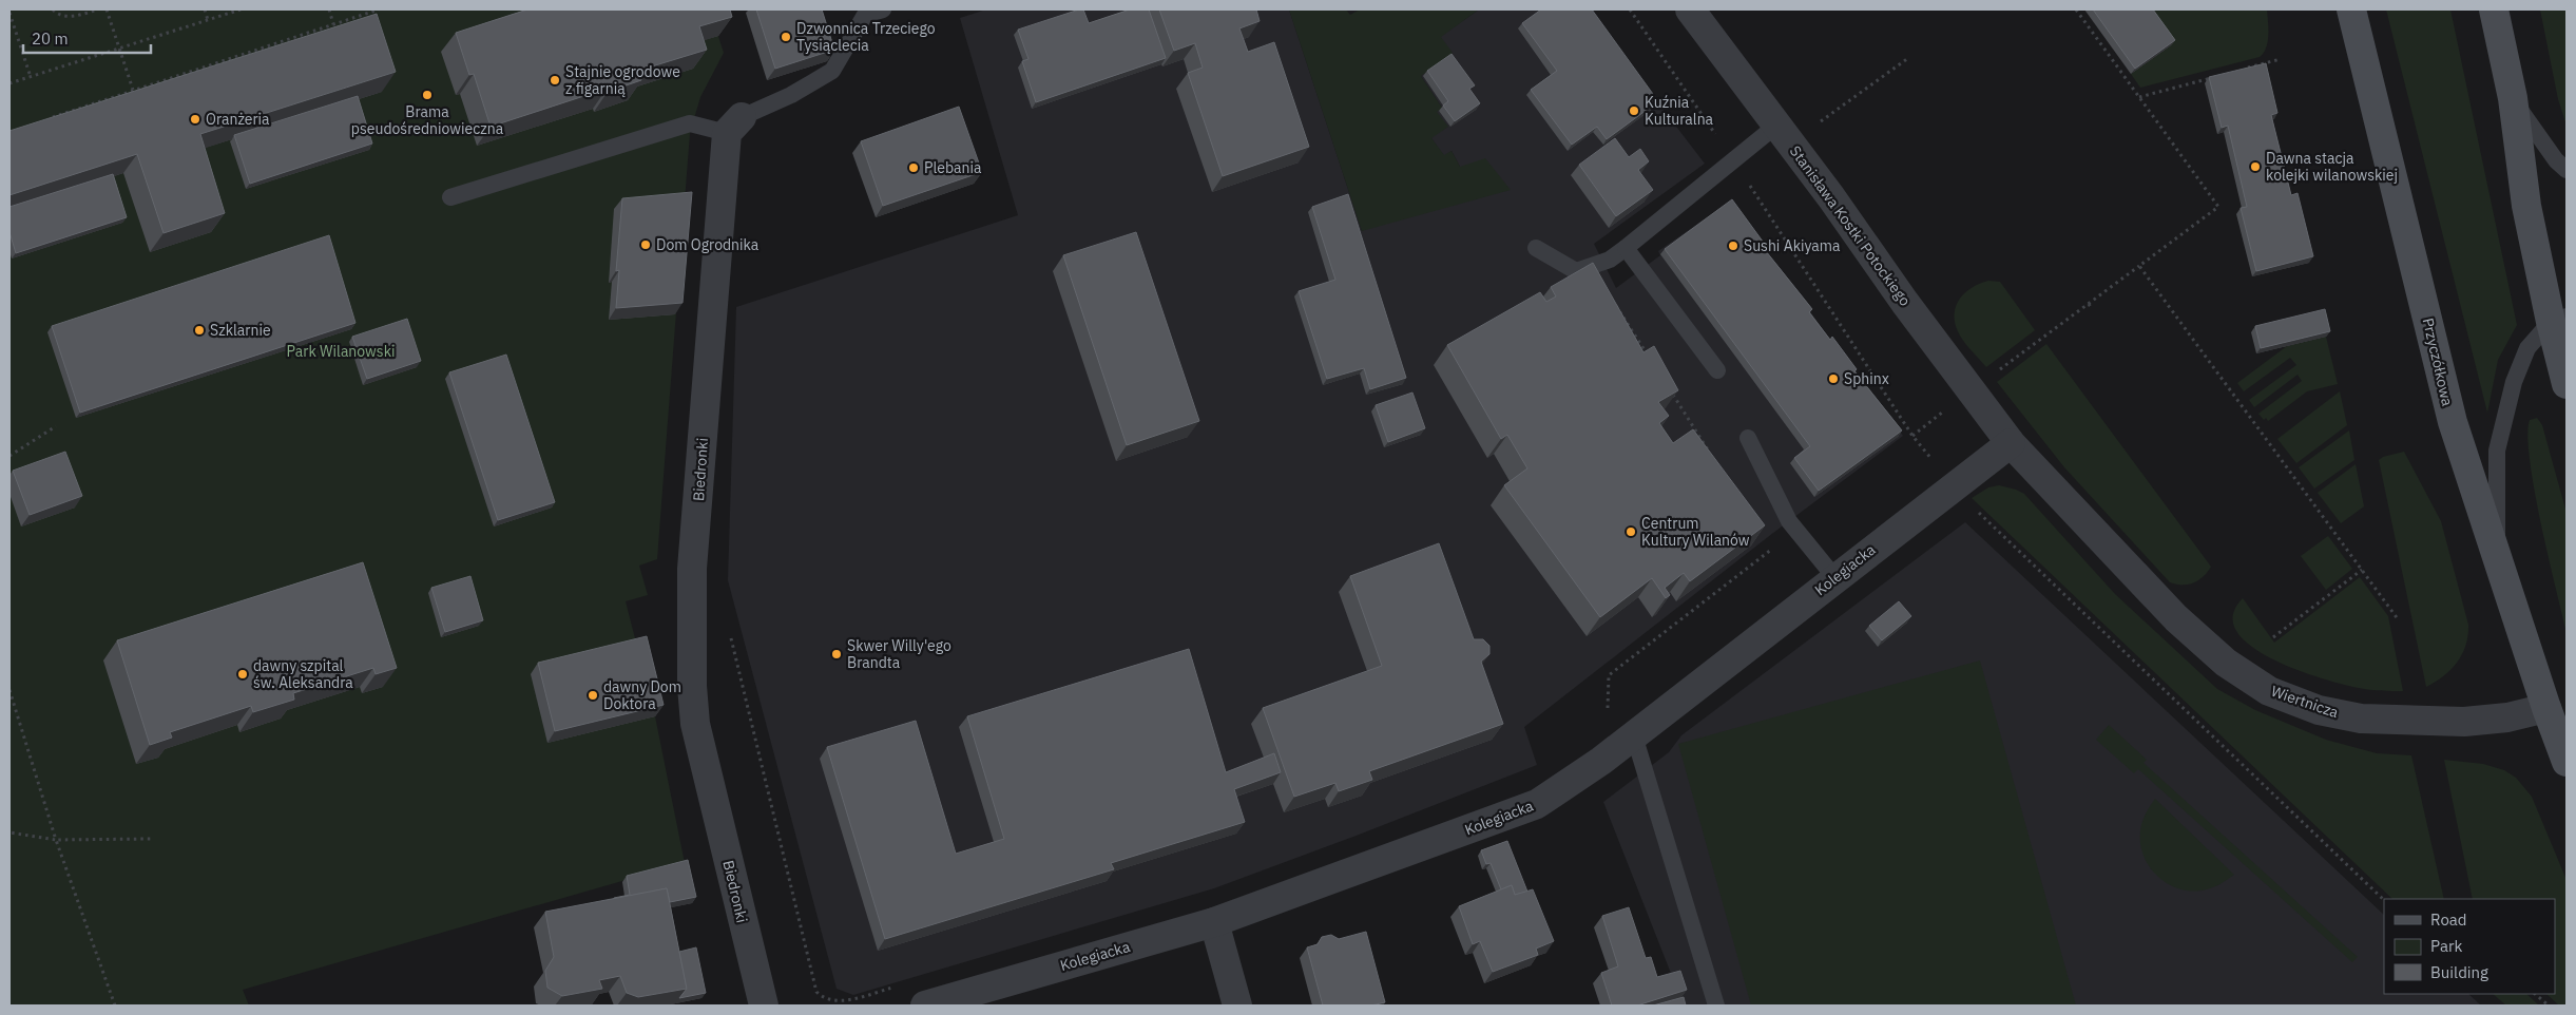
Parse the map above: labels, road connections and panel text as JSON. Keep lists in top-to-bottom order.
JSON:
{
  "streets": {
    "main road": ["Przyczółkowa"],
    "street": [
      "Stanisława Kostki Potockiego",
      "Biedronki",
      "Kolegiacka",
      "Wiertnicza"
    ]
  },
  "crossings": [
    ["Stanisława Kostki Potockiego", "Kolegiacka"],
    ["Stanisława Kostki Potockiego", "Wiertnicza"],
    ["Przyczółkowa", "Wiertnicza"],
    ["Kolegiacka", "Wiertnicza"]
  ],
  "parks": ["Park Wilanowski"],
  "places": [
    "Dzwonnica Trzeciego Tysiąclecia",
    "Stajnie ogrodowe z figarnią",
    "Brama pseudośredniowieczna",
    "Kuźnia Kulturalna",
    "Oranżeria",
    "Dawna stacja kolejki wilanowskiej",
    "Plebania",
    "Dom Ogrodnika",
    "Sushi Akiyama",
    "Szklarnie",
    "Sphinx",
    "Centrum Kultury Wilanów",
    "Skwer Willy'ego Brandta",
    "dawny szpital św. Aleksandra",
    "dawny Dom Doktora"
  ],
  "legend": ["Road", "Park", "Building"],
  "scale_bar": "20 m"
}
